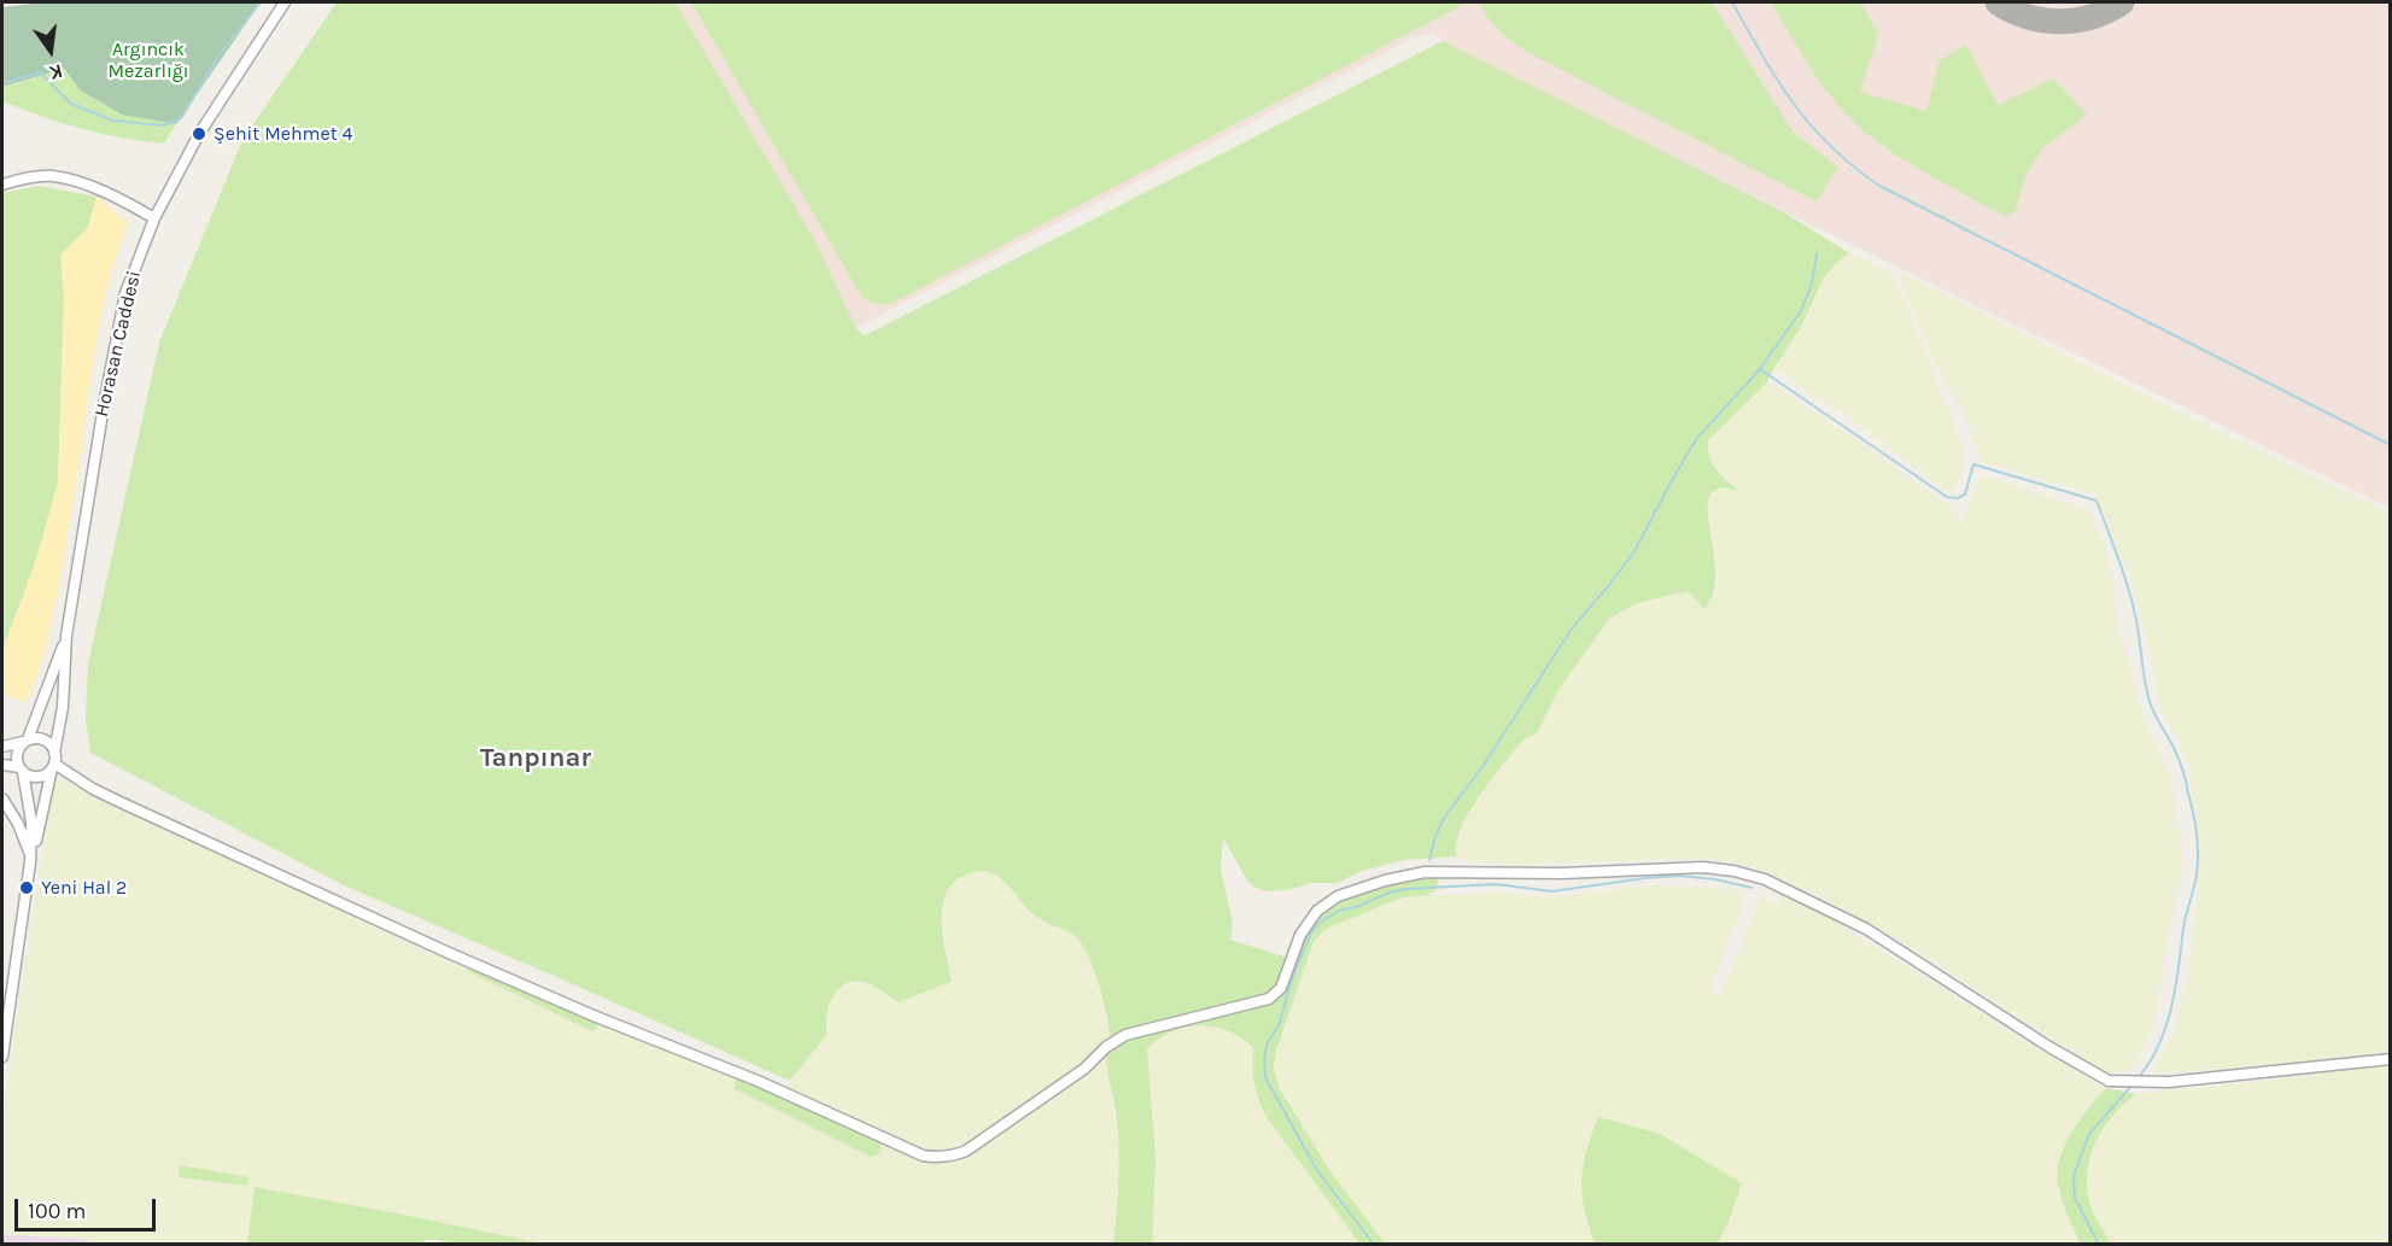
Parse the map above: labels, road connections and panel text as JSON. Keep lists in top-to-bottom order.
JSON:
{
  "streets": {
    "street": ["Horasan Caddesi"]
  },
  "districts": ["Tanpınar"],
  "parks": ["Argıncık Mezarlığı"],
  "places": ["Şehit Mehmet 4", "Yeni Hal 2"],
  "scale_bar": "100 m",
  "north": "bottom"
}
